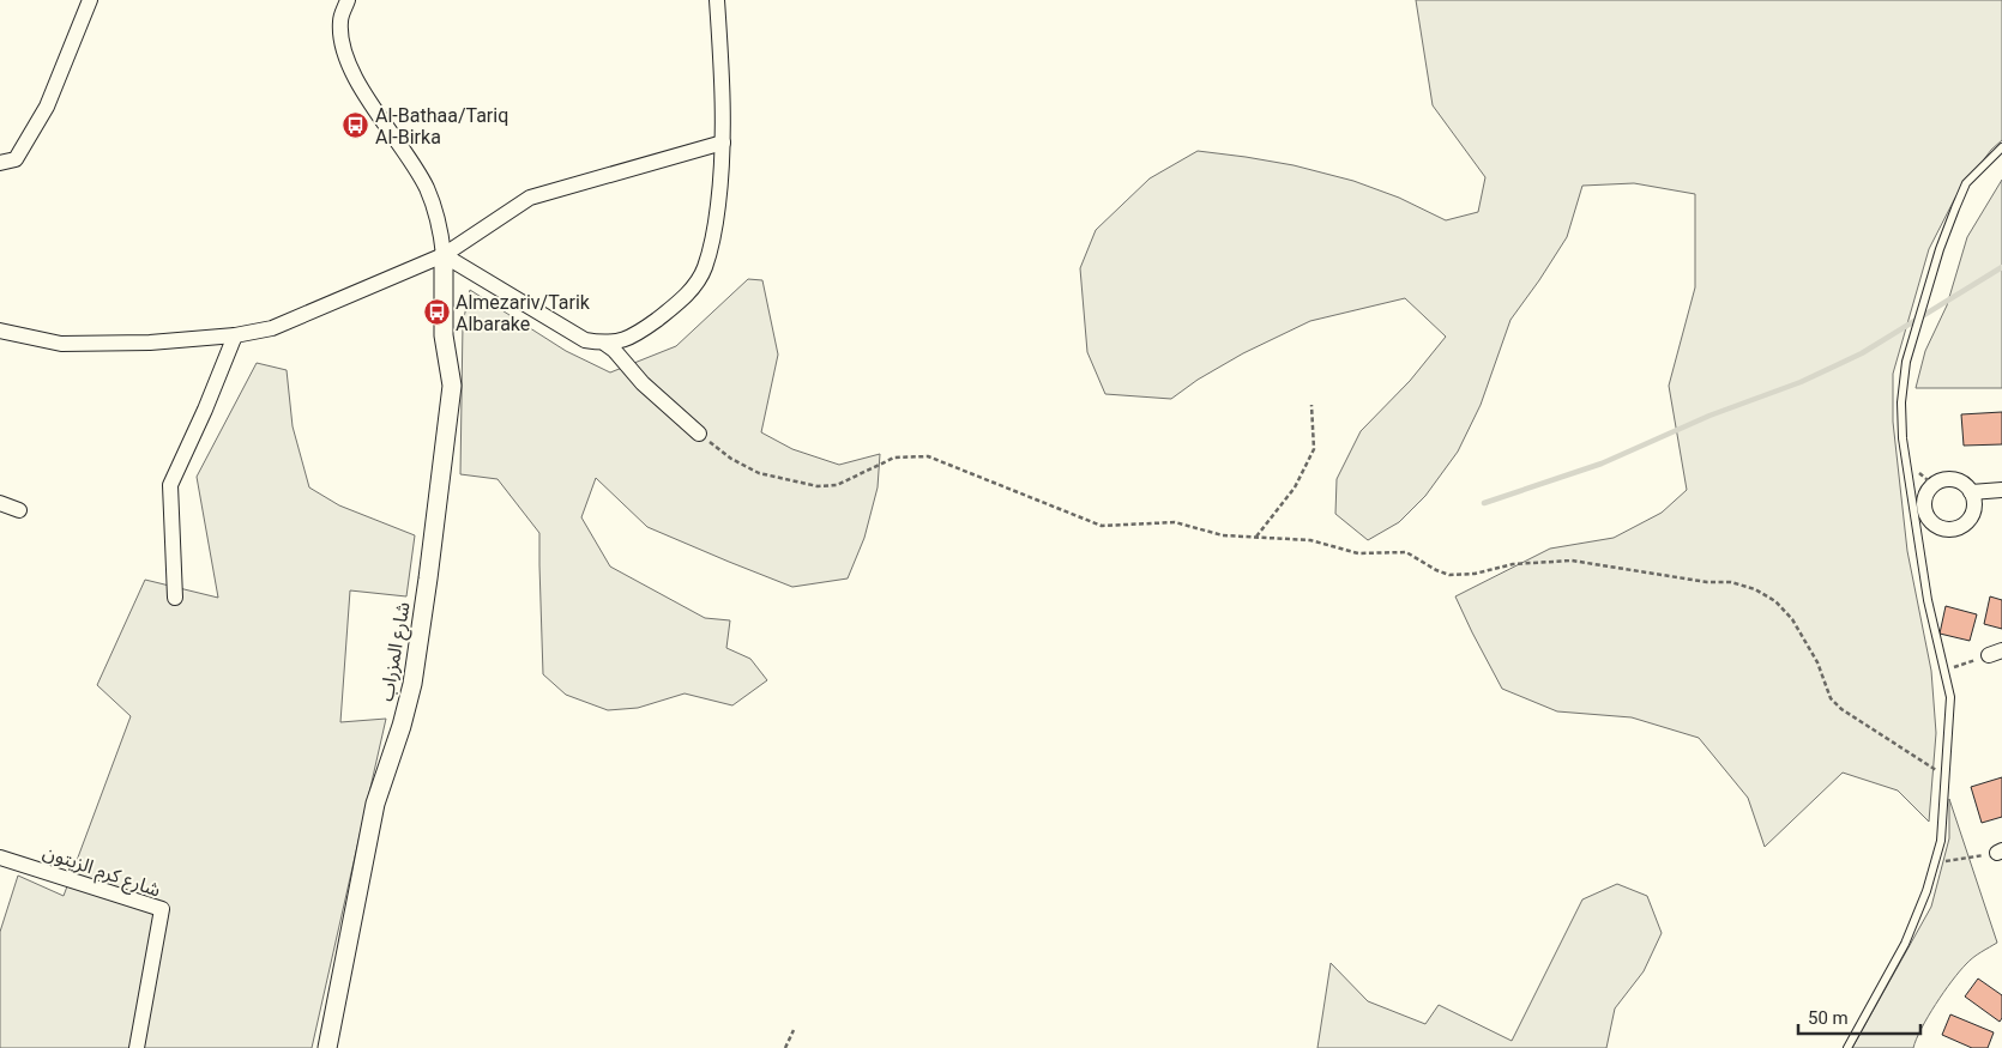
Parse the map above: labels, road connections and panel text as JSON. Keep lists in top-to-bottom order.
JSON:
{
  "streets": {
    "street": ["شارع المزراب", "شارع كرم الزيتون"]
  },
  "places": {
    "bus stop": ["Al-Bathaa/Tariq Al-Birka", "Almezariv/Tarik Albarake"]
  },
  "scale_bar": "50 m"
}
